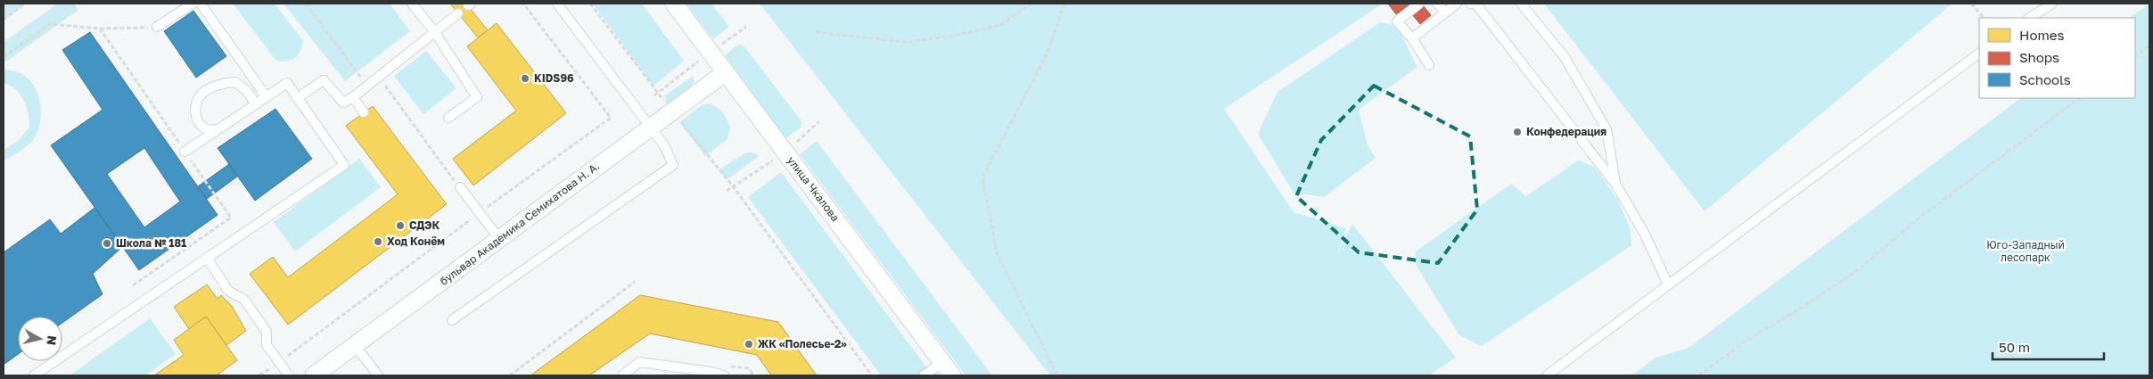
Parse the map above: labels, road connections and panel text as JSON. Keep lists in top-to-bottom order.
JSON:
{
  "streets": {
    "street": ["улица Чкалова", "бульвар Академика Семихатова Н. А."]
  },
  "crossings": [
    ["улица Чкалова", "бульвар Академика Семихатова Н. А."]
  ],
  "parks": ["Юго-Западный лесопарк"],
  "places": [
    "KIDS96",
    "Конфедерация",
    "СДЭК",
    "Ход Конём",
    "Школа № 181",
    "ЖК «Полесье-2»"
  ],
  "legend": ["Homes", "Shops", "Schools"],
  "scale_bar": "50 m",
  "north": "right"
}
